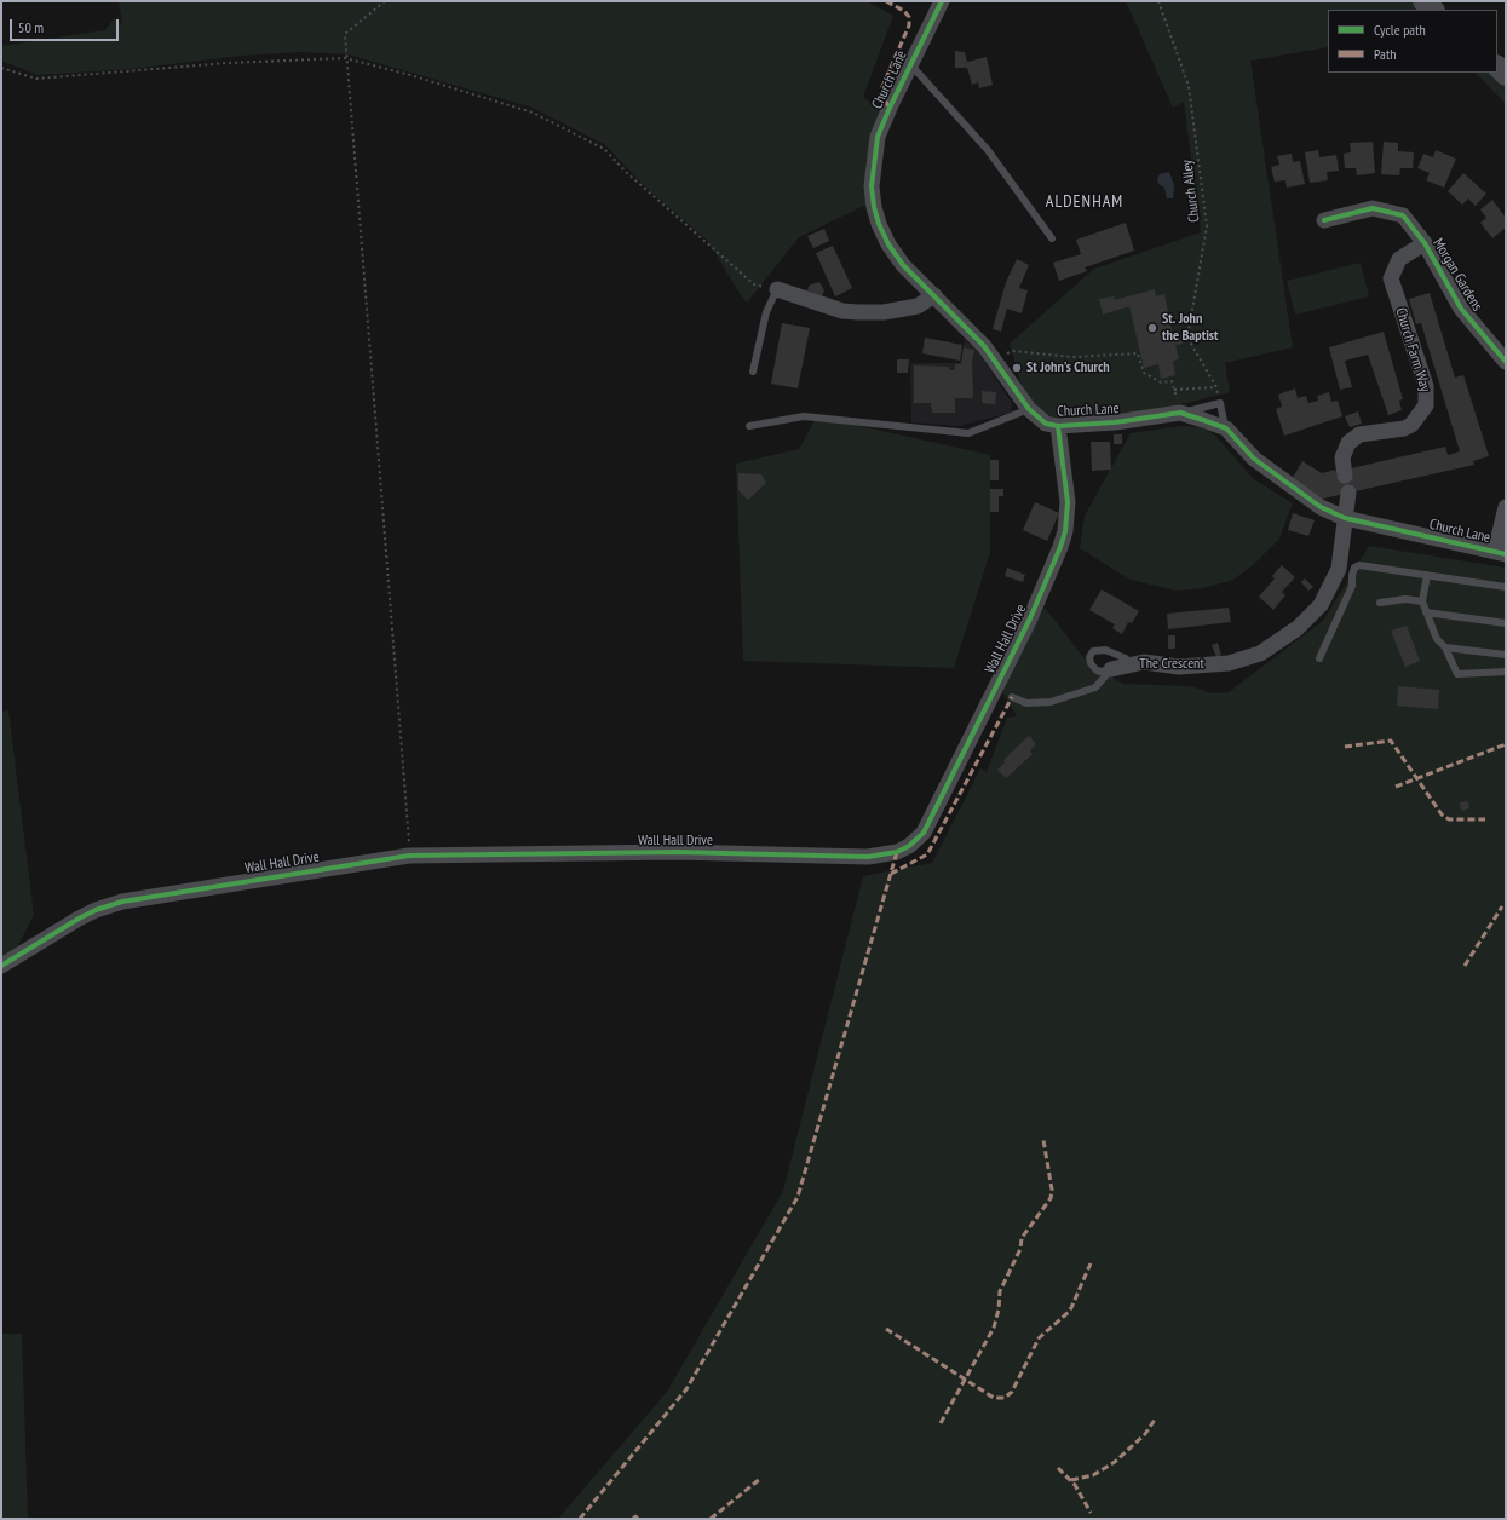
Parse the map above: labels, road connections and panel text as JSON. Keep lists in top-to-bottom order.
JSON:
{
  "streets": {
    "street": [
      "Church Lane",
      "Morgan Gardens",
      "Church Farm Way",
      "Wall Hall Drive",
      "The Crescent"
    ],
    "path": ["Church Alley"]
  },
  "crossings": [
    ["Church Lane", "Wall Hall Drive"],
    ["Church Lane", "The Crescent"],
    ["Morgan Gardens", "Church Farm Way"]
  ],
  "districts": ["ALDENHAM"],
  "places": ["St. John the Baptist", "St John's Church"],
  "legend": ["Cycle path", "Path"],
  "scale_bar": "50 m"
}
